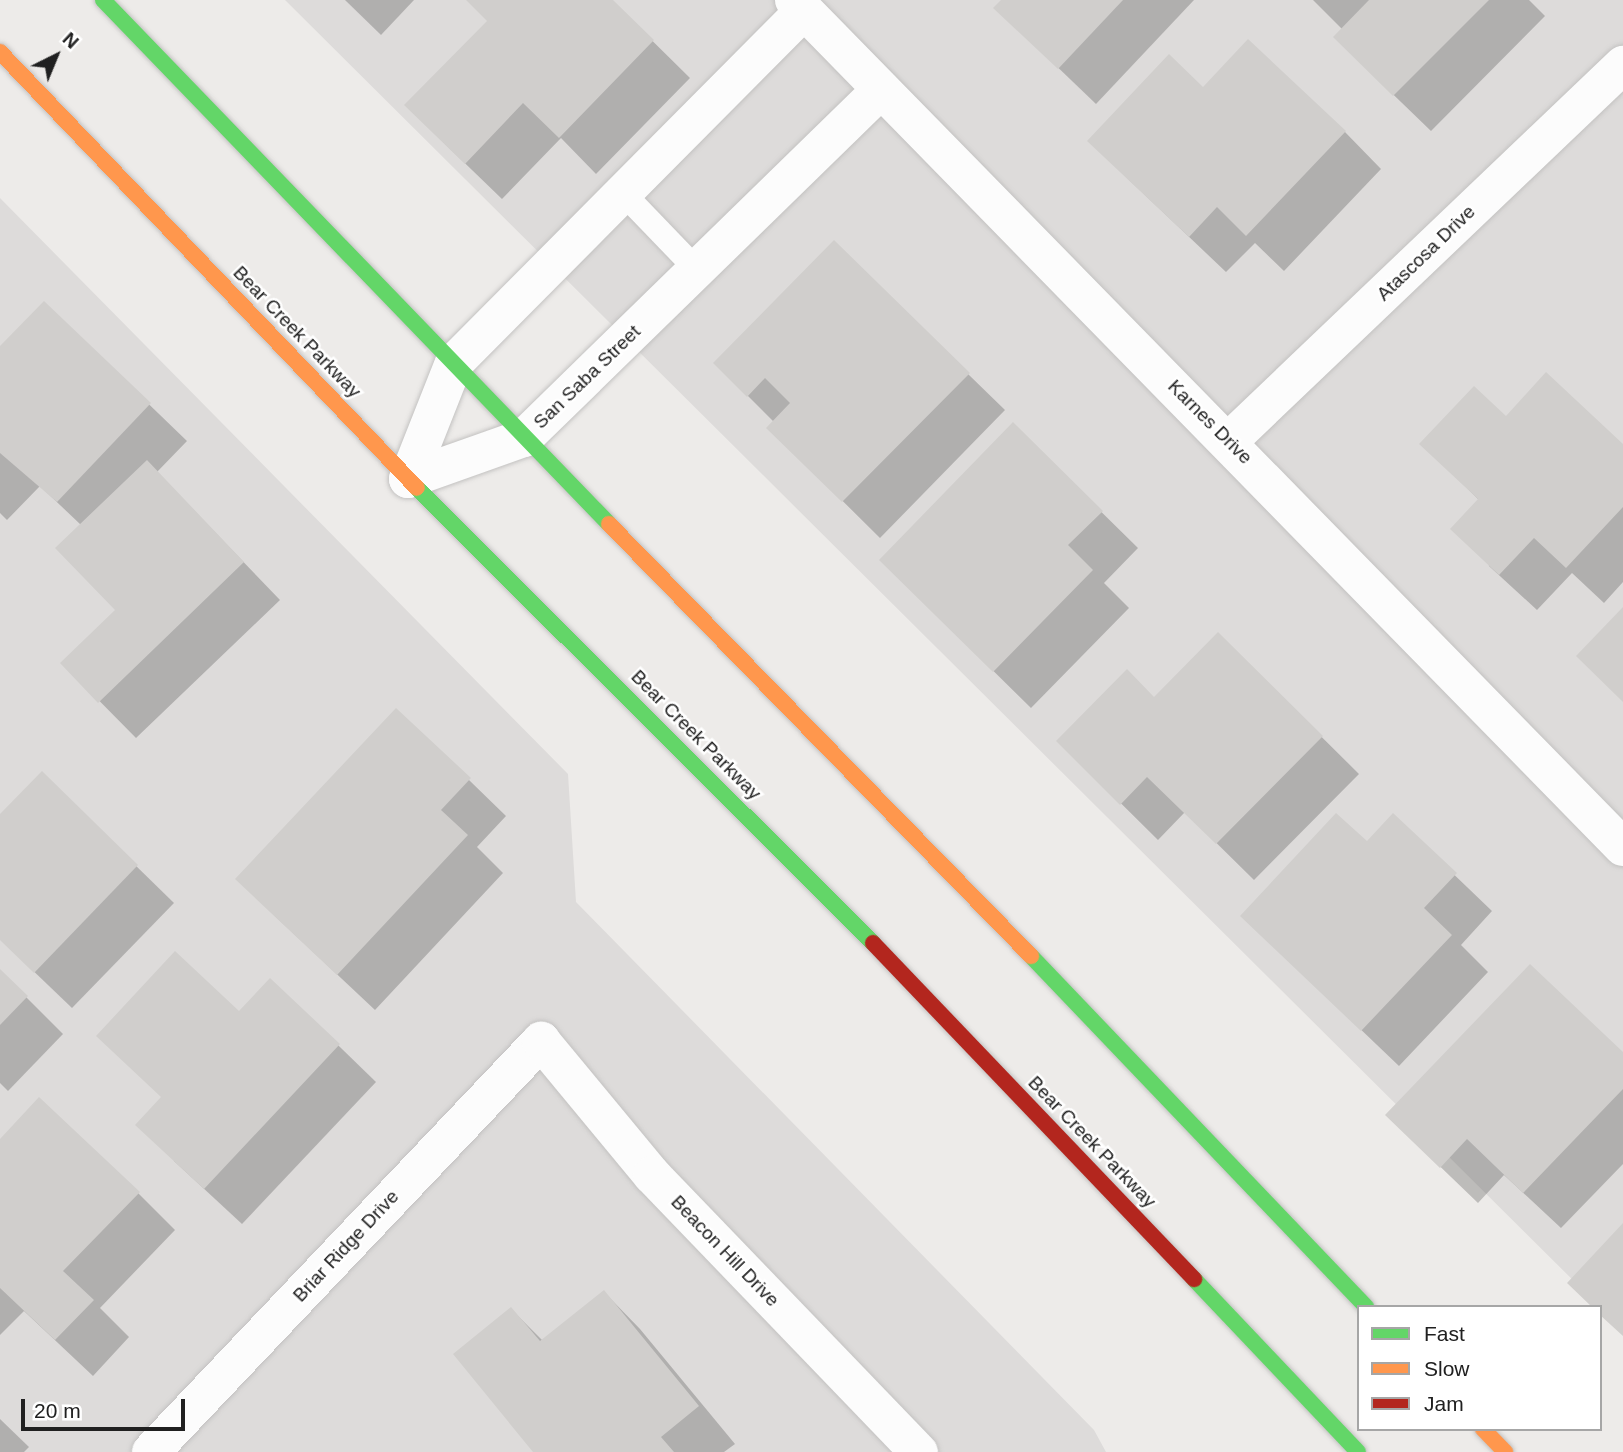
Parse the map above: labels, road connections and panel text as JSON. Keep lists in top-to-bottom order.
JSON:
{
  "streets": {
    "main road": ["Bear Creek Parkway"],
    "street": [
      "Atascosa Drive",
      "San Saba Street",
      "Karnes Drive",
      "Briar Ridge Drive",
      "Beacon Hill Drive"
    ]
  },
  "crossings": [
    ["Atascosa Drive", "Karnes Drive"],
    ["Bear Creek Parkway", "San Saba Street"],
    ["San Saba Street", "Karnes Drive"],
    ["Briar Ridge Drive", "Beacon Hill Drive"]
  ],
  "legend": ["Fast", "Slow", "Jam"],
  "scale_bar": "20 m",
  "north": "top right"
}
